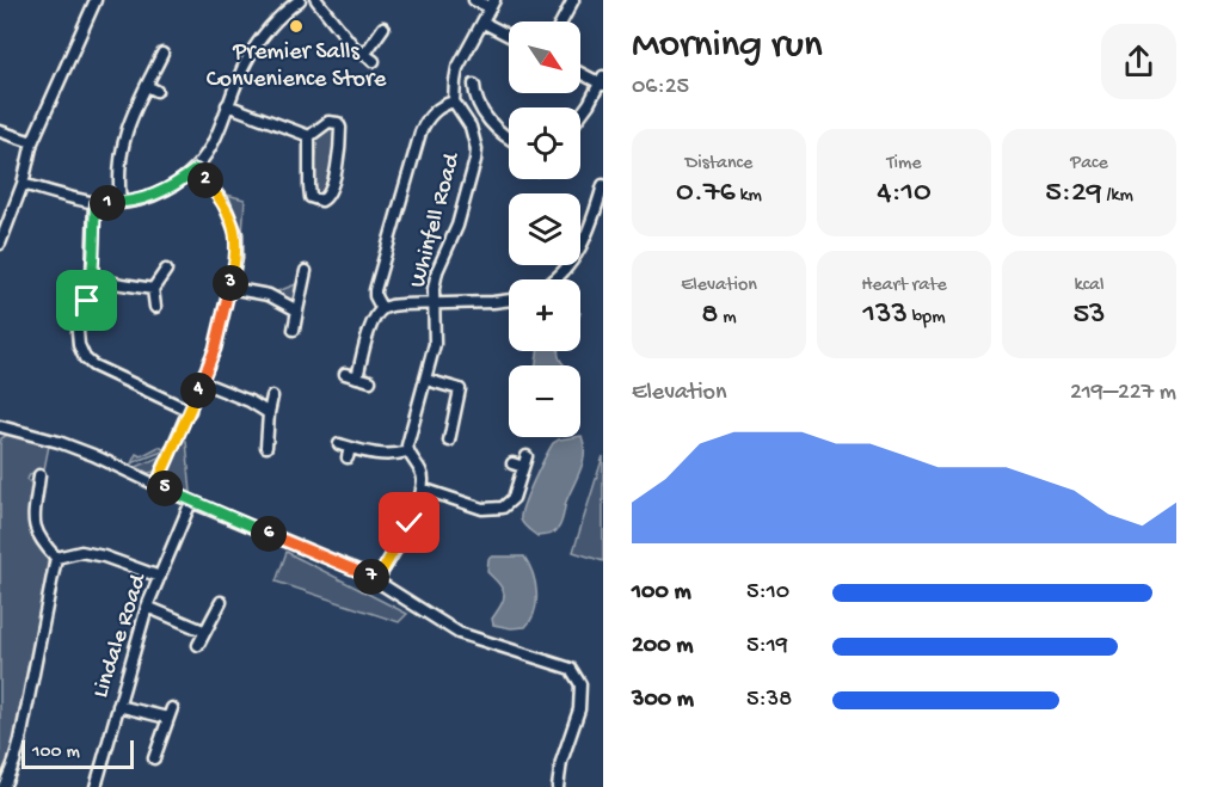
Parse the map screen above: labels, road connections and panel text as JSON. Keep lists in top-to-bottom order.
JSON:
{
  "streets": {
    "street": ["Whinfell Road", "Lindale Road"]
  },
  "places": ["Premier Salls Convenience Store"],
  "scale_bar": "100 m",
  "north": "bottom right",
  "page": {
    "heading": ["Morning run", "06:25"],
    "map_buttons": ["+", "−"],
    "stats": [
      ["Distance", "0.76 km"],
      ["Time", "4:10"],
      ["Pace", "5:29 /km"],
      ["Elevation", "8 m"],
      ["Heart rate", "133 bpm"],
      ["kcal", "53"]
    ],
    "pins": [
      "2",
      "1",
      "3",
      "4",
      "5",
      "6",
      "7"
    ],
    "chart": ["Elevation", "219–227 m"],
    "list": [
      {
        "name": "100 m",
        "note": "5:10"
      },
      {
        "name": "200 m",
        "note": "5:19"
      },
      {
        "name": "300 m",
        "note": "5:38"
      }
    ],
    "scale": "100 m"
  }
}
